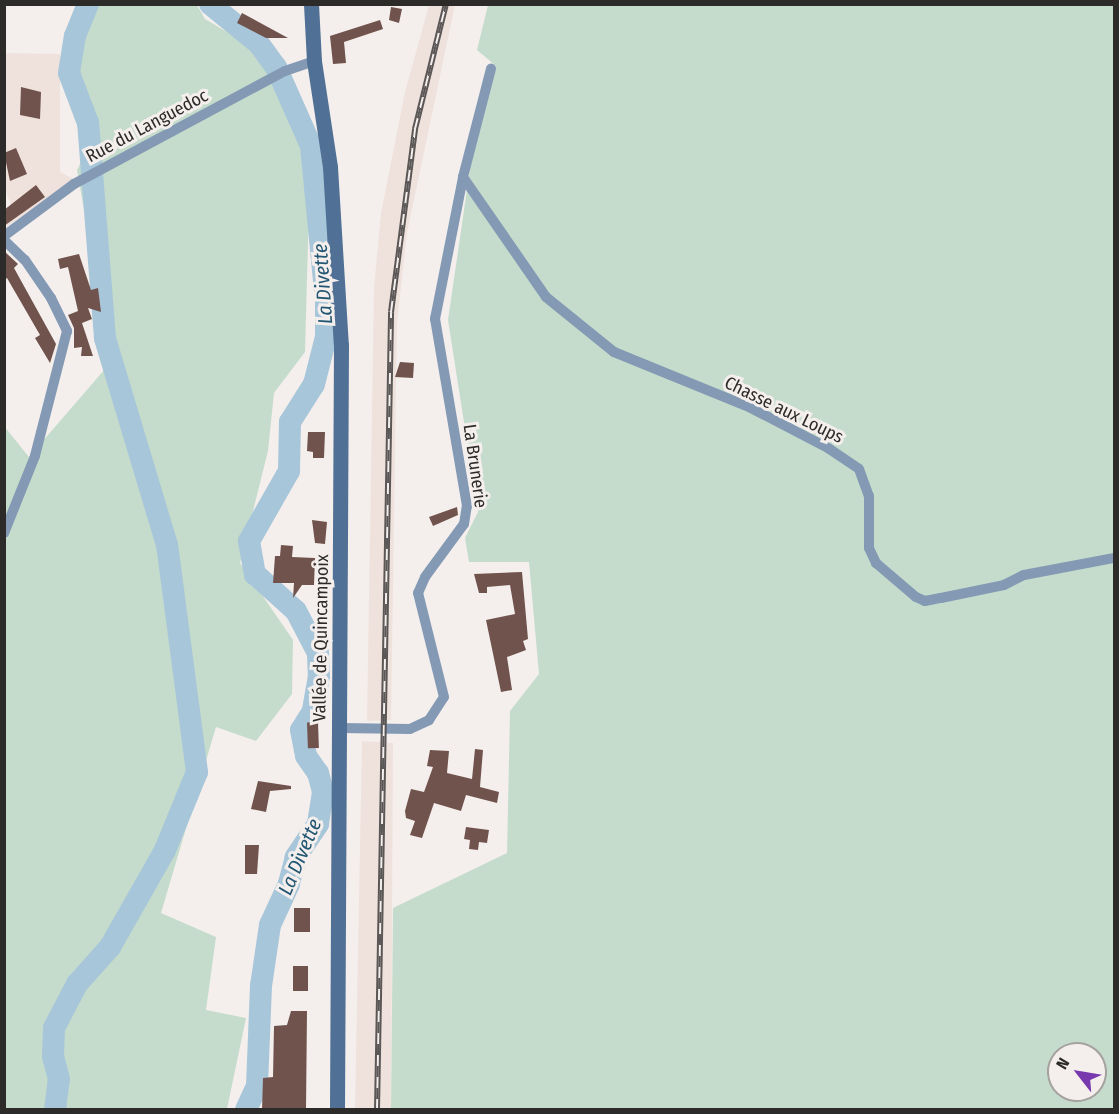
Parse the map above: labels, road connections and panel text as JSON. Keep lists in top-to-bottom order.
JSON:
{
  "streets": {
    "main road": ["Vallée de Quincampoix"],
    "street": ["Rue du Languedoc", "Chasse aux Loups", "La Brunerie"]
  },
  "crossings": [
    ["Rue du Languedoc", "Vallée de Quincampoix"],
    ["Chasse aux Loups", "La Brunerie"],
    ["La Brunerie", "Vallée de Quincampoix"]
  ],
  "water": ["La Divette"],
  "north": "top left"
}
